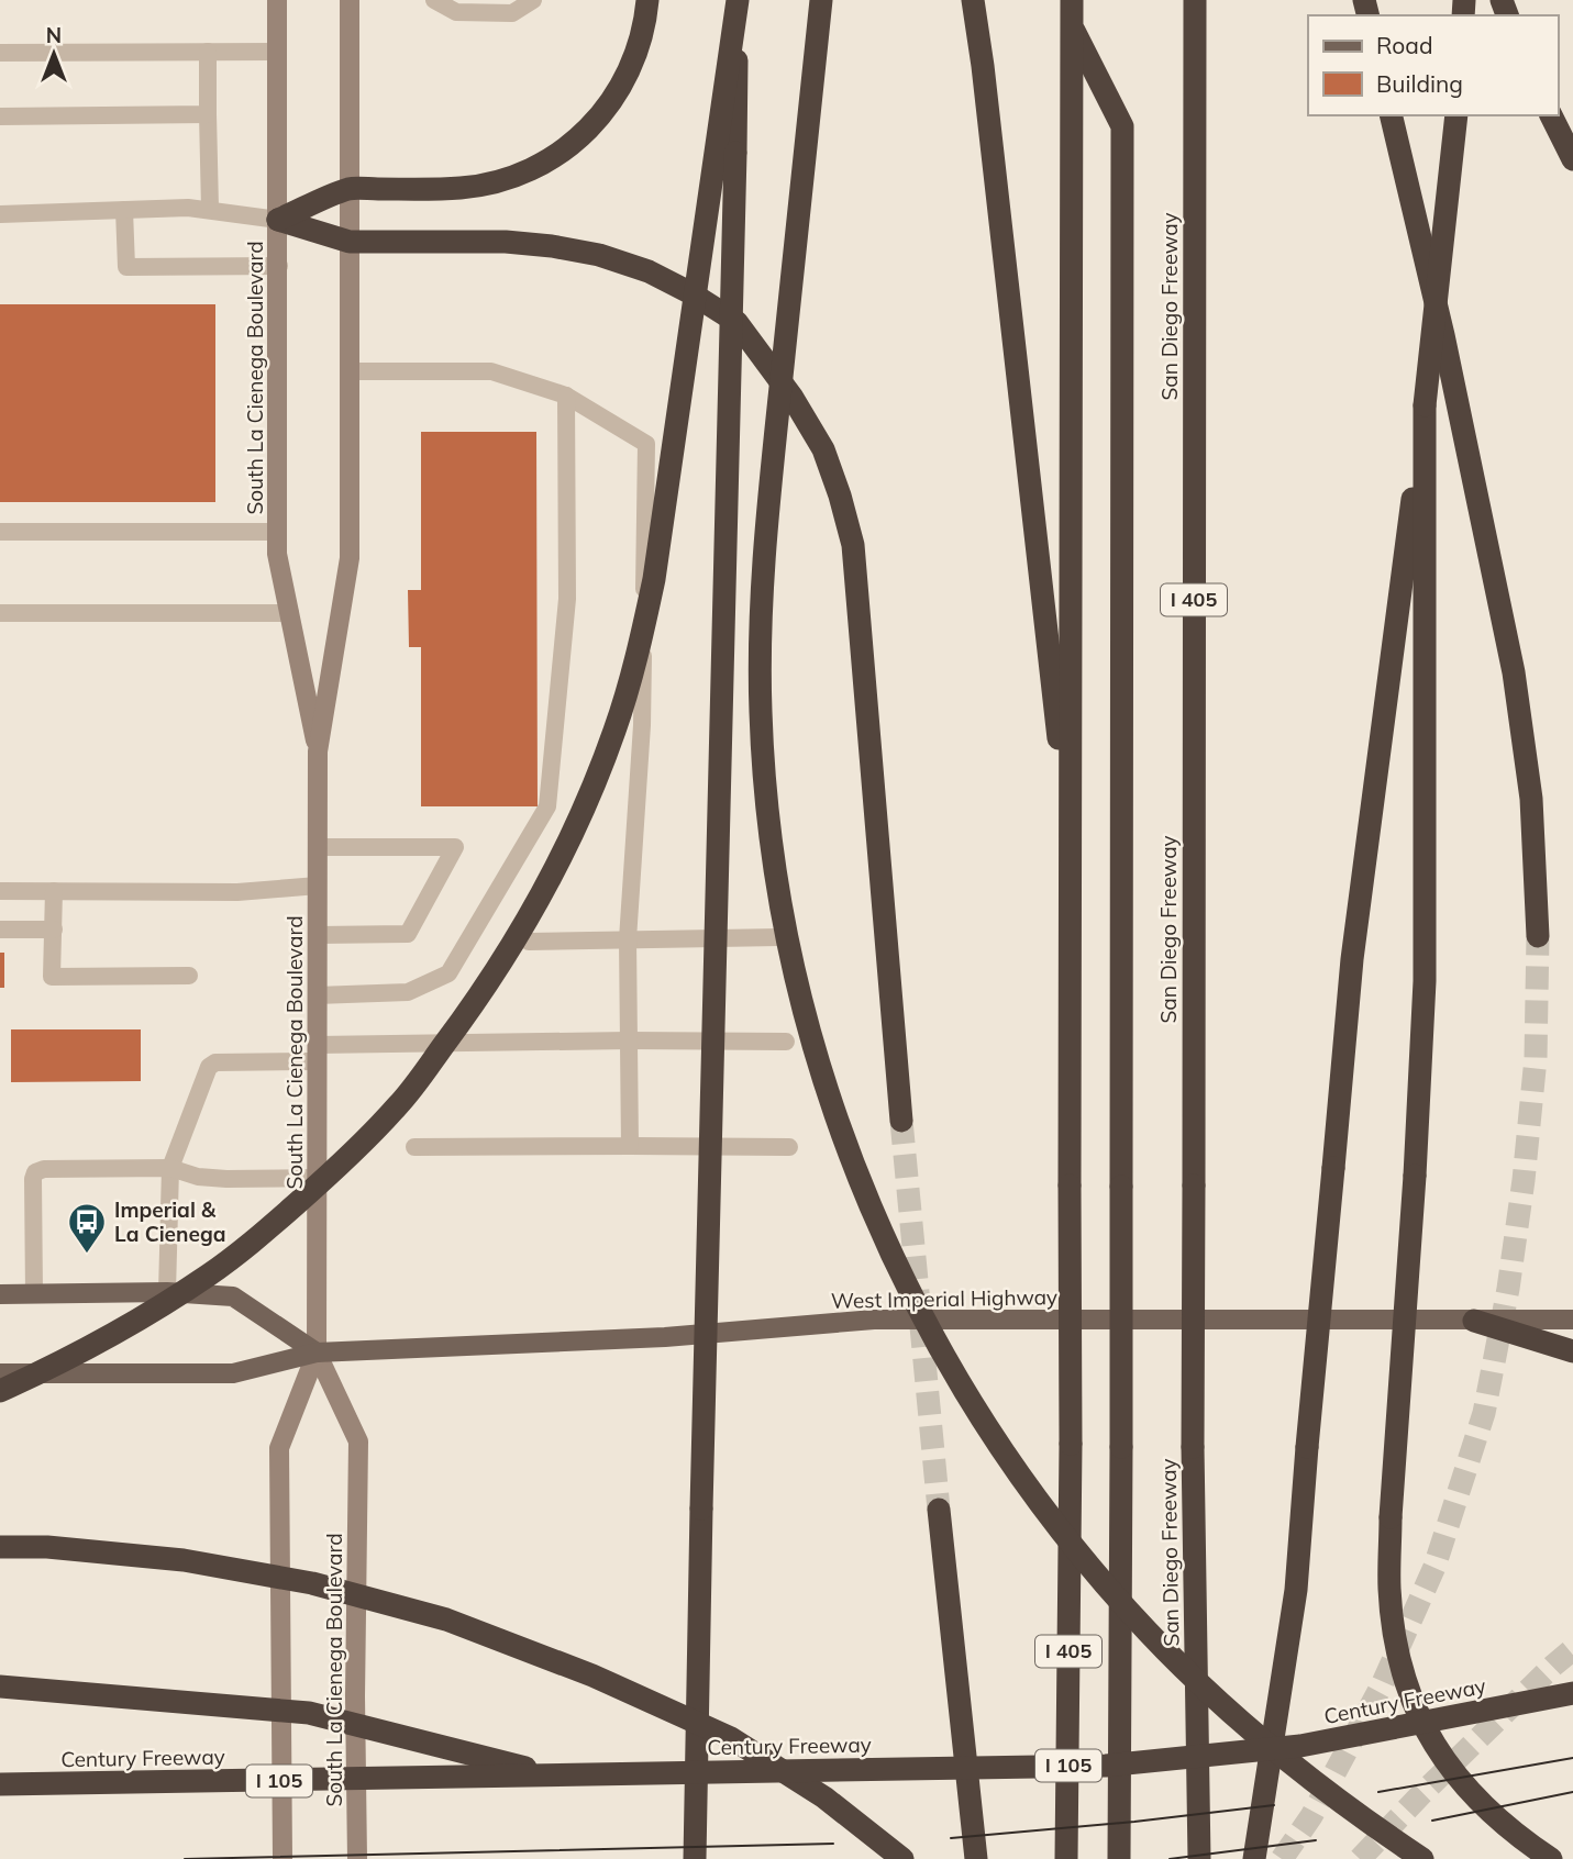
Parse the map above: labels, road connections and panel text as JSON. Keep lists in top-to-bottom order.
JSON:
{
  "streets": {
    "highway": [
      "San Diego Freeway",
      "I 405",
      "Century Freeway",
      "I 105"
    ],
    "main road": ["South La Cienega Boulevard", "West Imperial Highway"]
  },
  "crossings": [
    ["South La Cienega Boulevard", "West Imperial Highway"]
  ],
  "places": {
    "bus stop": ["Imperial & La Cienega"]
  },
  "legend": ["Road", "Building"],
  "north": "top"
}
